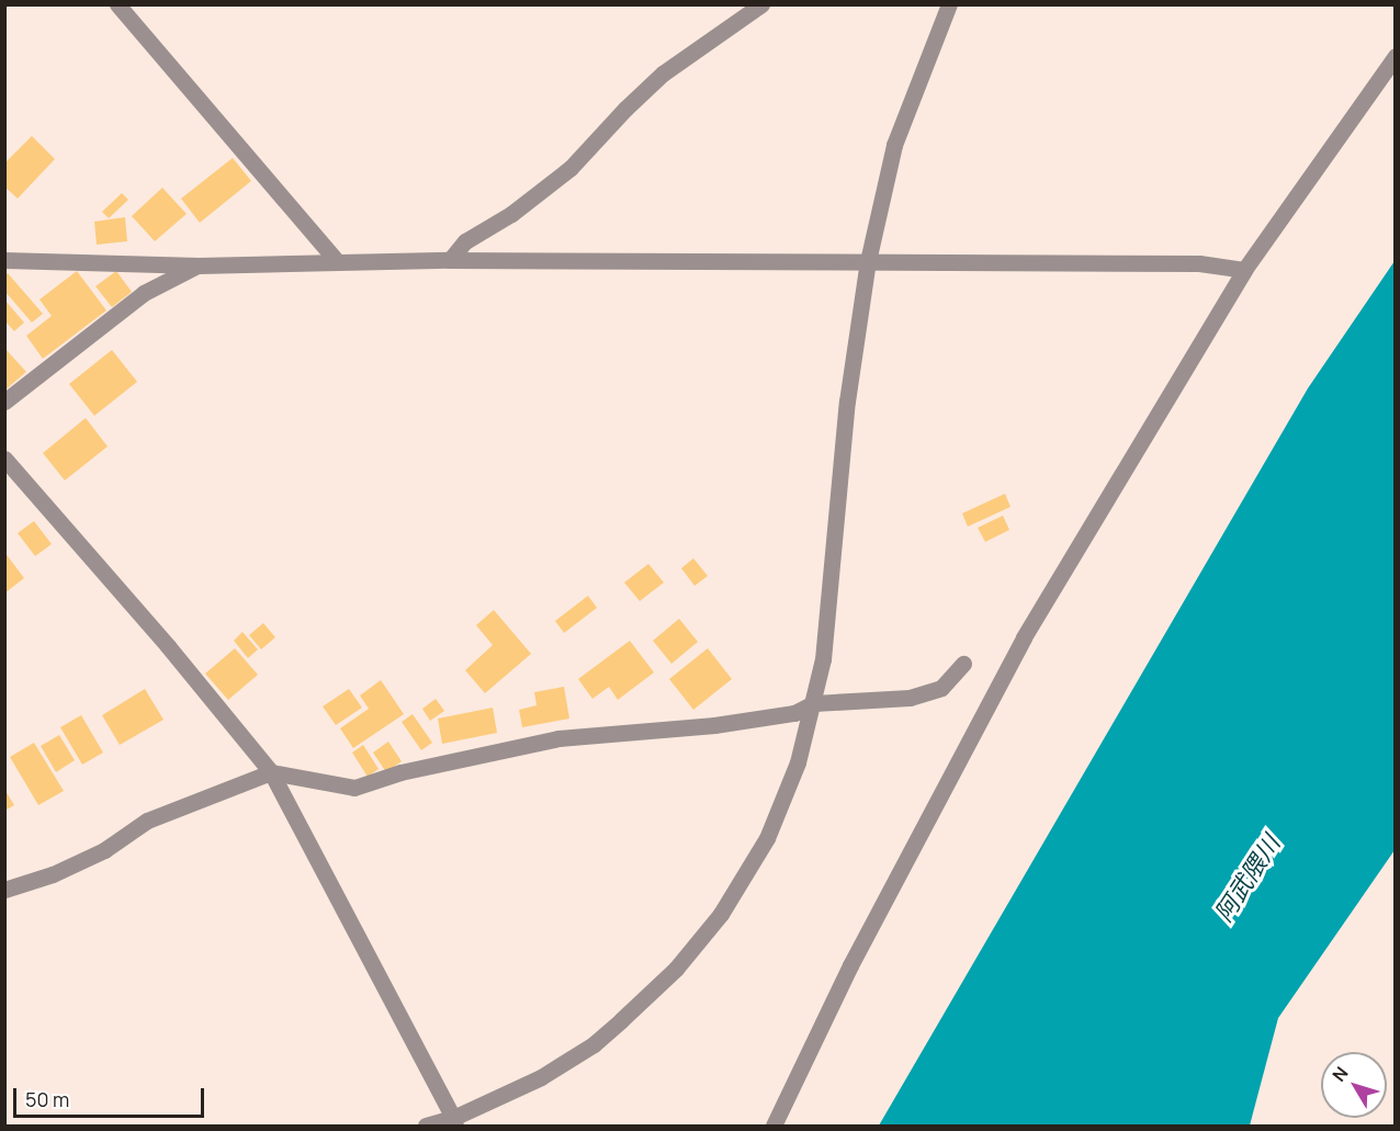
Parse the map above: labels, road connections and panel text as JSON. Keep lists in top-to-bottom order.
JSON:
{
  "water": ["阿武隈川"],
  "scale_bar": "50 m",
  "north": "top left"
}
